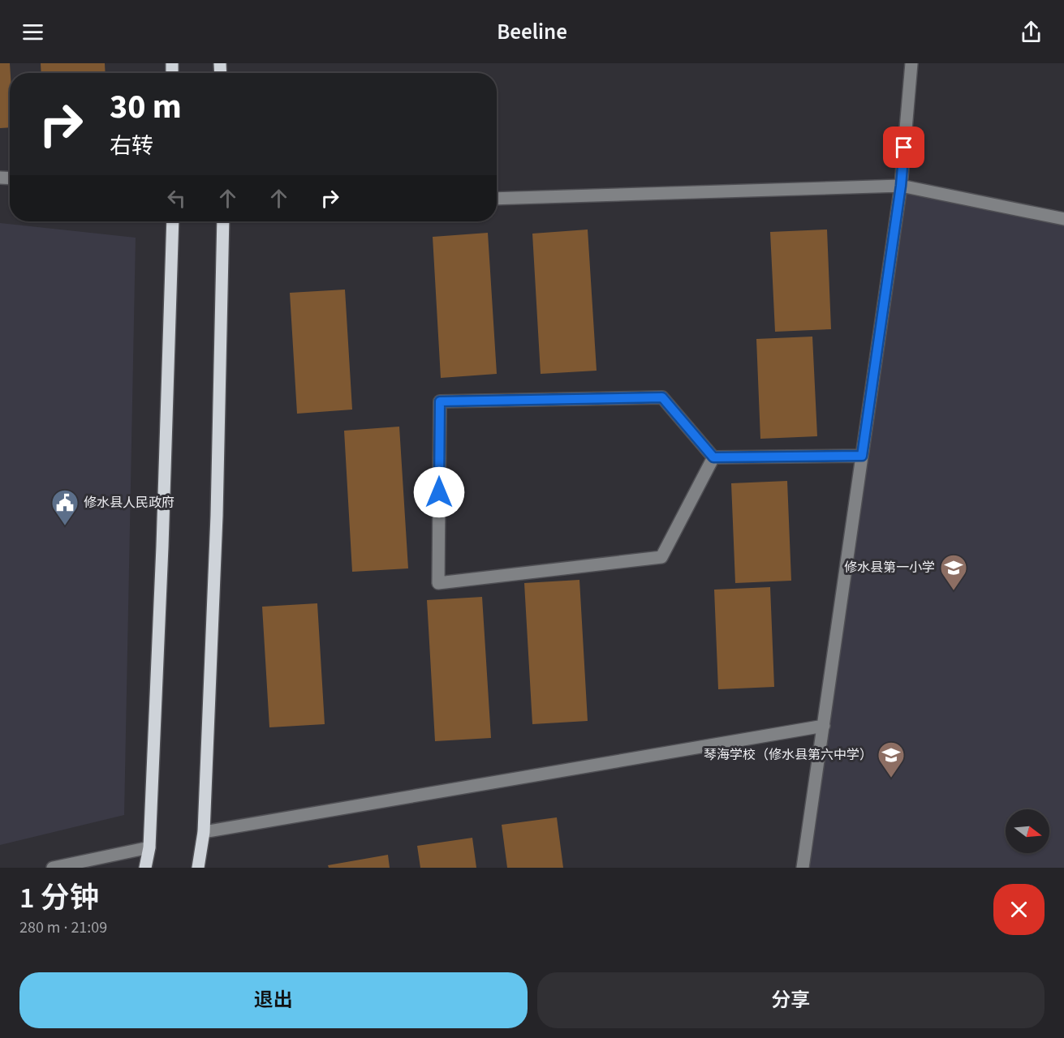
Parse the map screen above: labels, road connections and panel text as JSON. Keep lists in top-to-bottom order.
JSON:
{
  "places": {
    "public building": ["修水县人民政府"],
    "school or university": ["修水县第一小学", "琴海学校（修水县第六中学）"]
  },
  "north": "right",
  "page": {
    "header": "Beeline",
    "turn": ["30 m", "右转"],
    "heading": ["1 分钟", "280 m · 21:09"],
    "buttons": ["退出", "分享"]
  }
}
